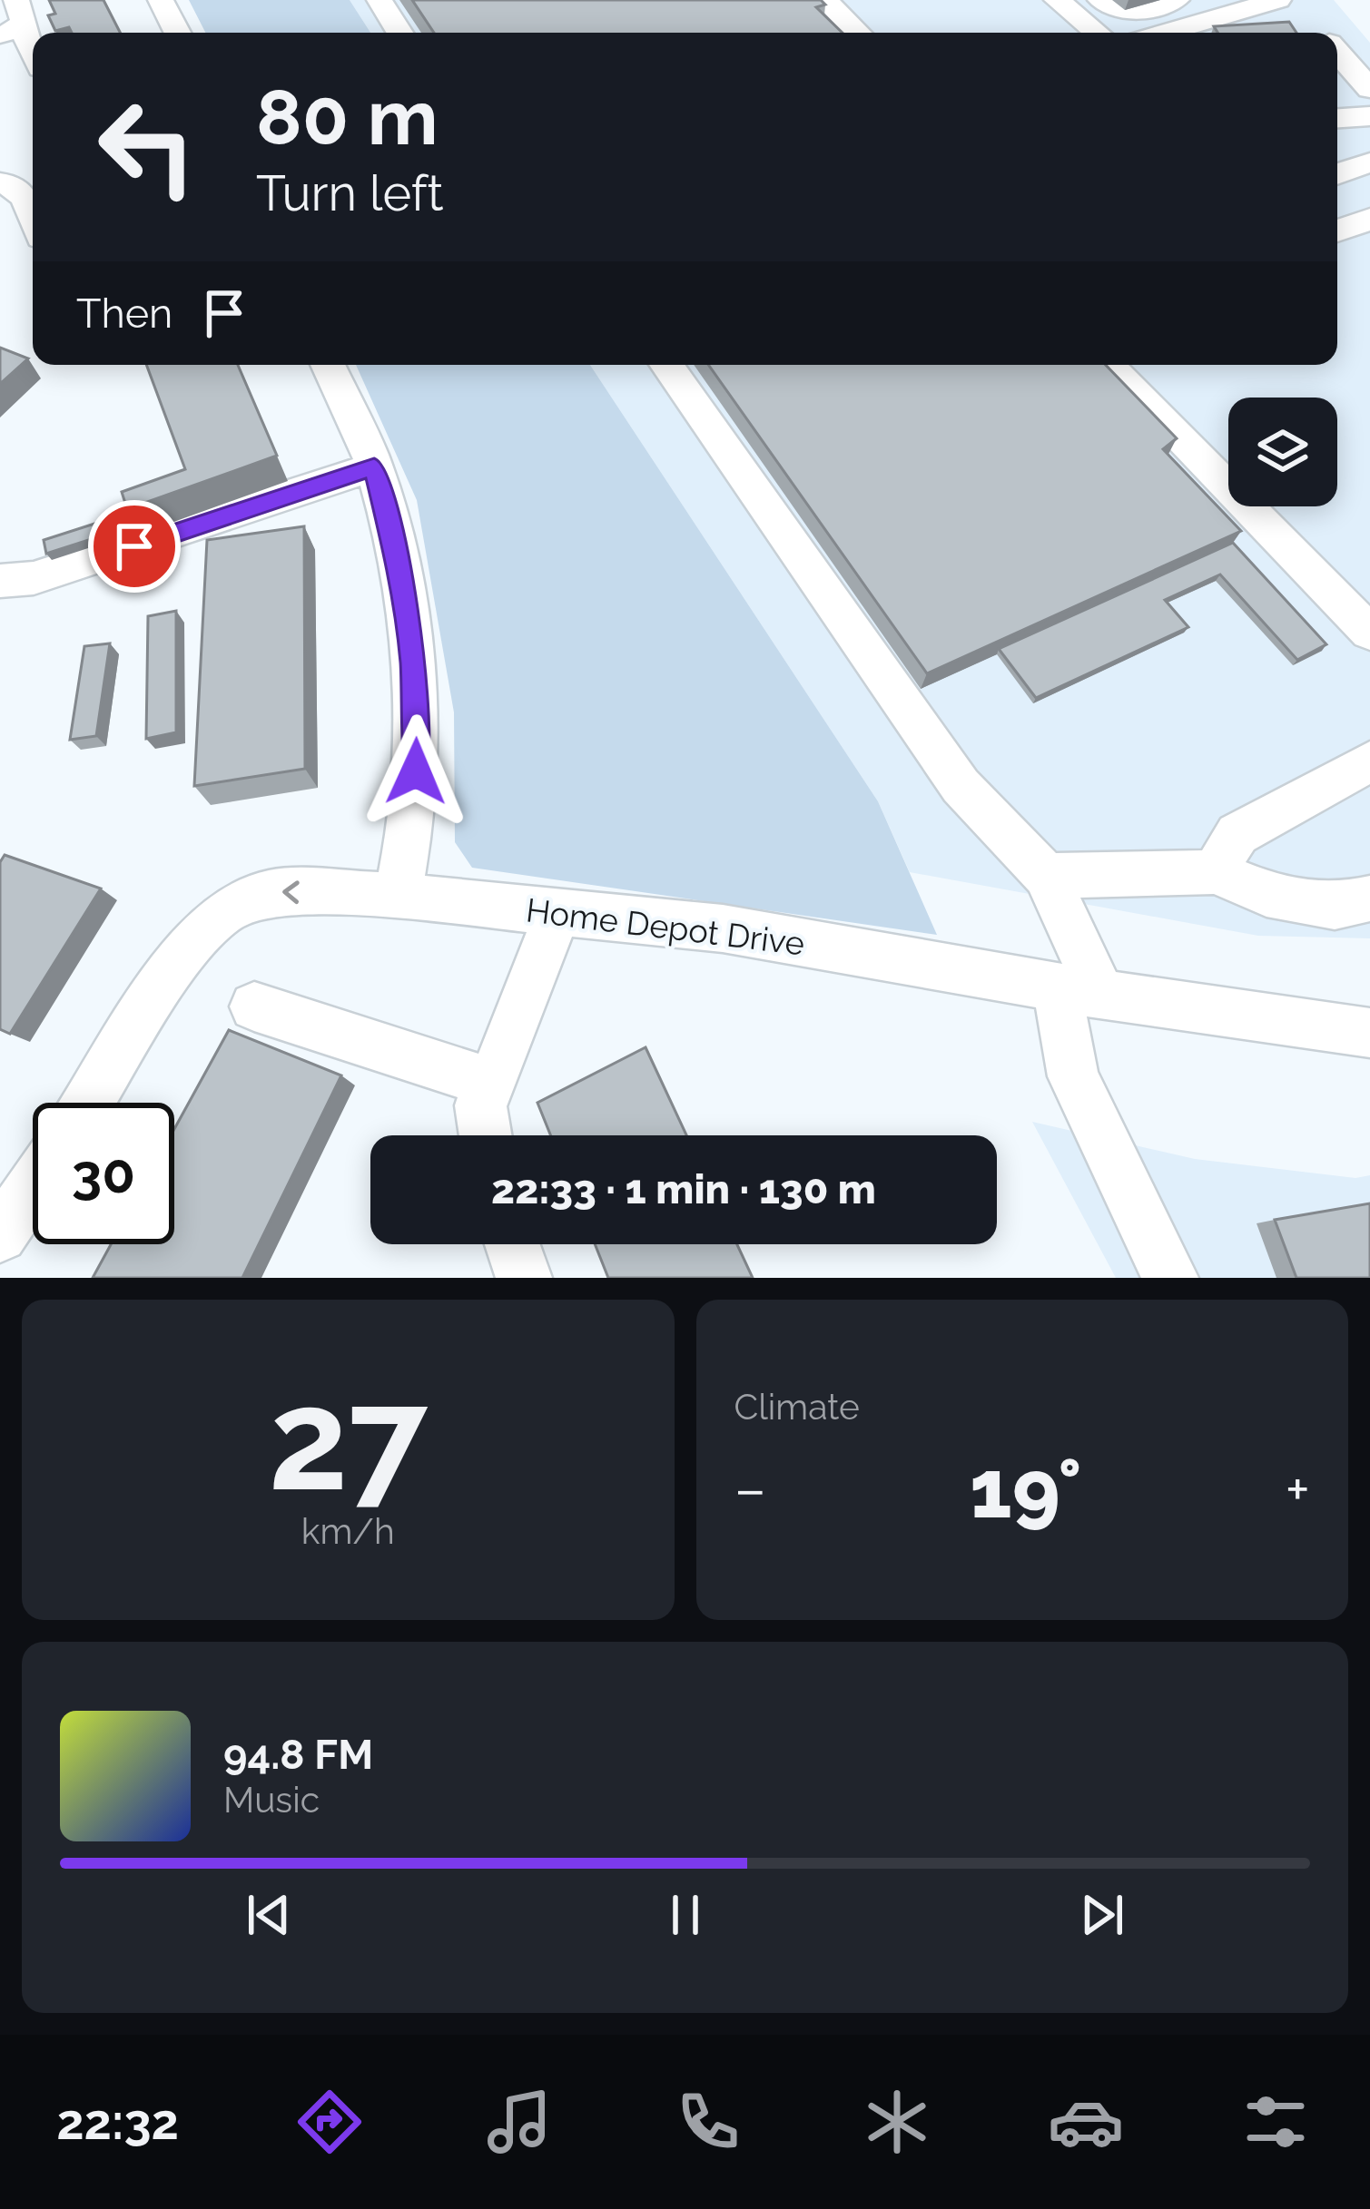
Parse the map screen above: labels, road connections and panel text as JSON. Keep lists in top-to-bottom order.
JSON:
{
  "streets": {
    "street": ["Home Depot Drive"]
  },
  "page": {
    "turn": ["80 m", "Turn left"],
    "then": "Then",
    "limit": "30",
    "trip": "22:33 · 1 min · 130 m",
    "tile": [
      ["27", "km/h"],
      "Climate"
    ],
    "heat": ["−", "19°", "+"],
    "song": ["94.8 FM", "Music"],
    "tabs": "22:32"
  }
}
